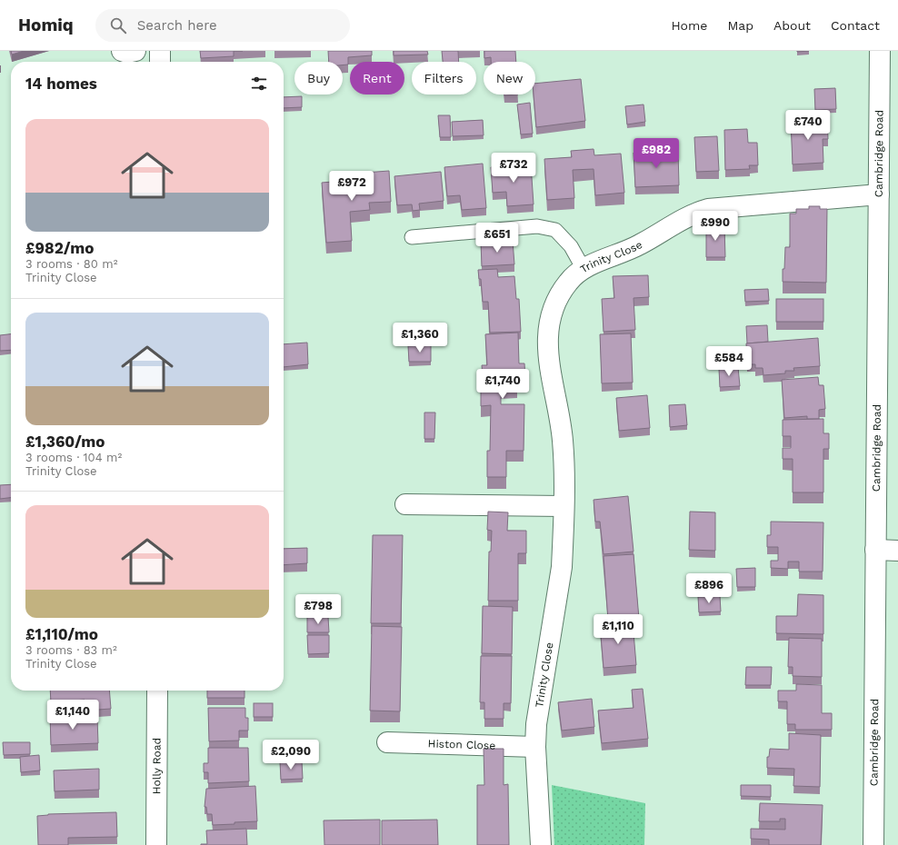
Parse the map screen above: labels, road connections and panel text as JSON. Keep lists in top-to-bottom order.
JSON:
{
  "streets": {
    "street": [
      "Cambridge Road",
      "Trinity Close",
      "Histon Close",
      "Holly Road"
    ]
  },
  "crossings": [
    ["Cambridge Road", "Trinity Close"],
    ["Trinity Close", "Histon Close"]
  ],
  "page": {
    "header": "Homiq",
    "search": "Search here",
    "nav": [
      "Home",
      "Map",
      "About",
      "Contact"
    ],
    "chip": [
      "Buy",
      "Rent",
      "Filters",
      "New"
    ],
    "heading": "14 homes",
    "list": [
      {
        "name": "£982/mo",
        "note": "3 rooms · 80 m² · Trinity Close"
      },
      {
        "name": "£1,360/mo",
        "note": "3 rooms · 104 m² · Trinity Close"
      },
      {
        "name": "£1,110/mo",
        "note": "3 rooms · 83 m² · Trinity Close"
      }
    ],
    "price": [
      "£740",
      "£982",
      "£732",
      "£972",
      "£990",
      "£651",
      "£1,360",
      "£584",
      "£1,740",
      "£896",
      "£798",
      "£1,110",
      "£1,140",
      "£2,090"
    ]
  }
}
